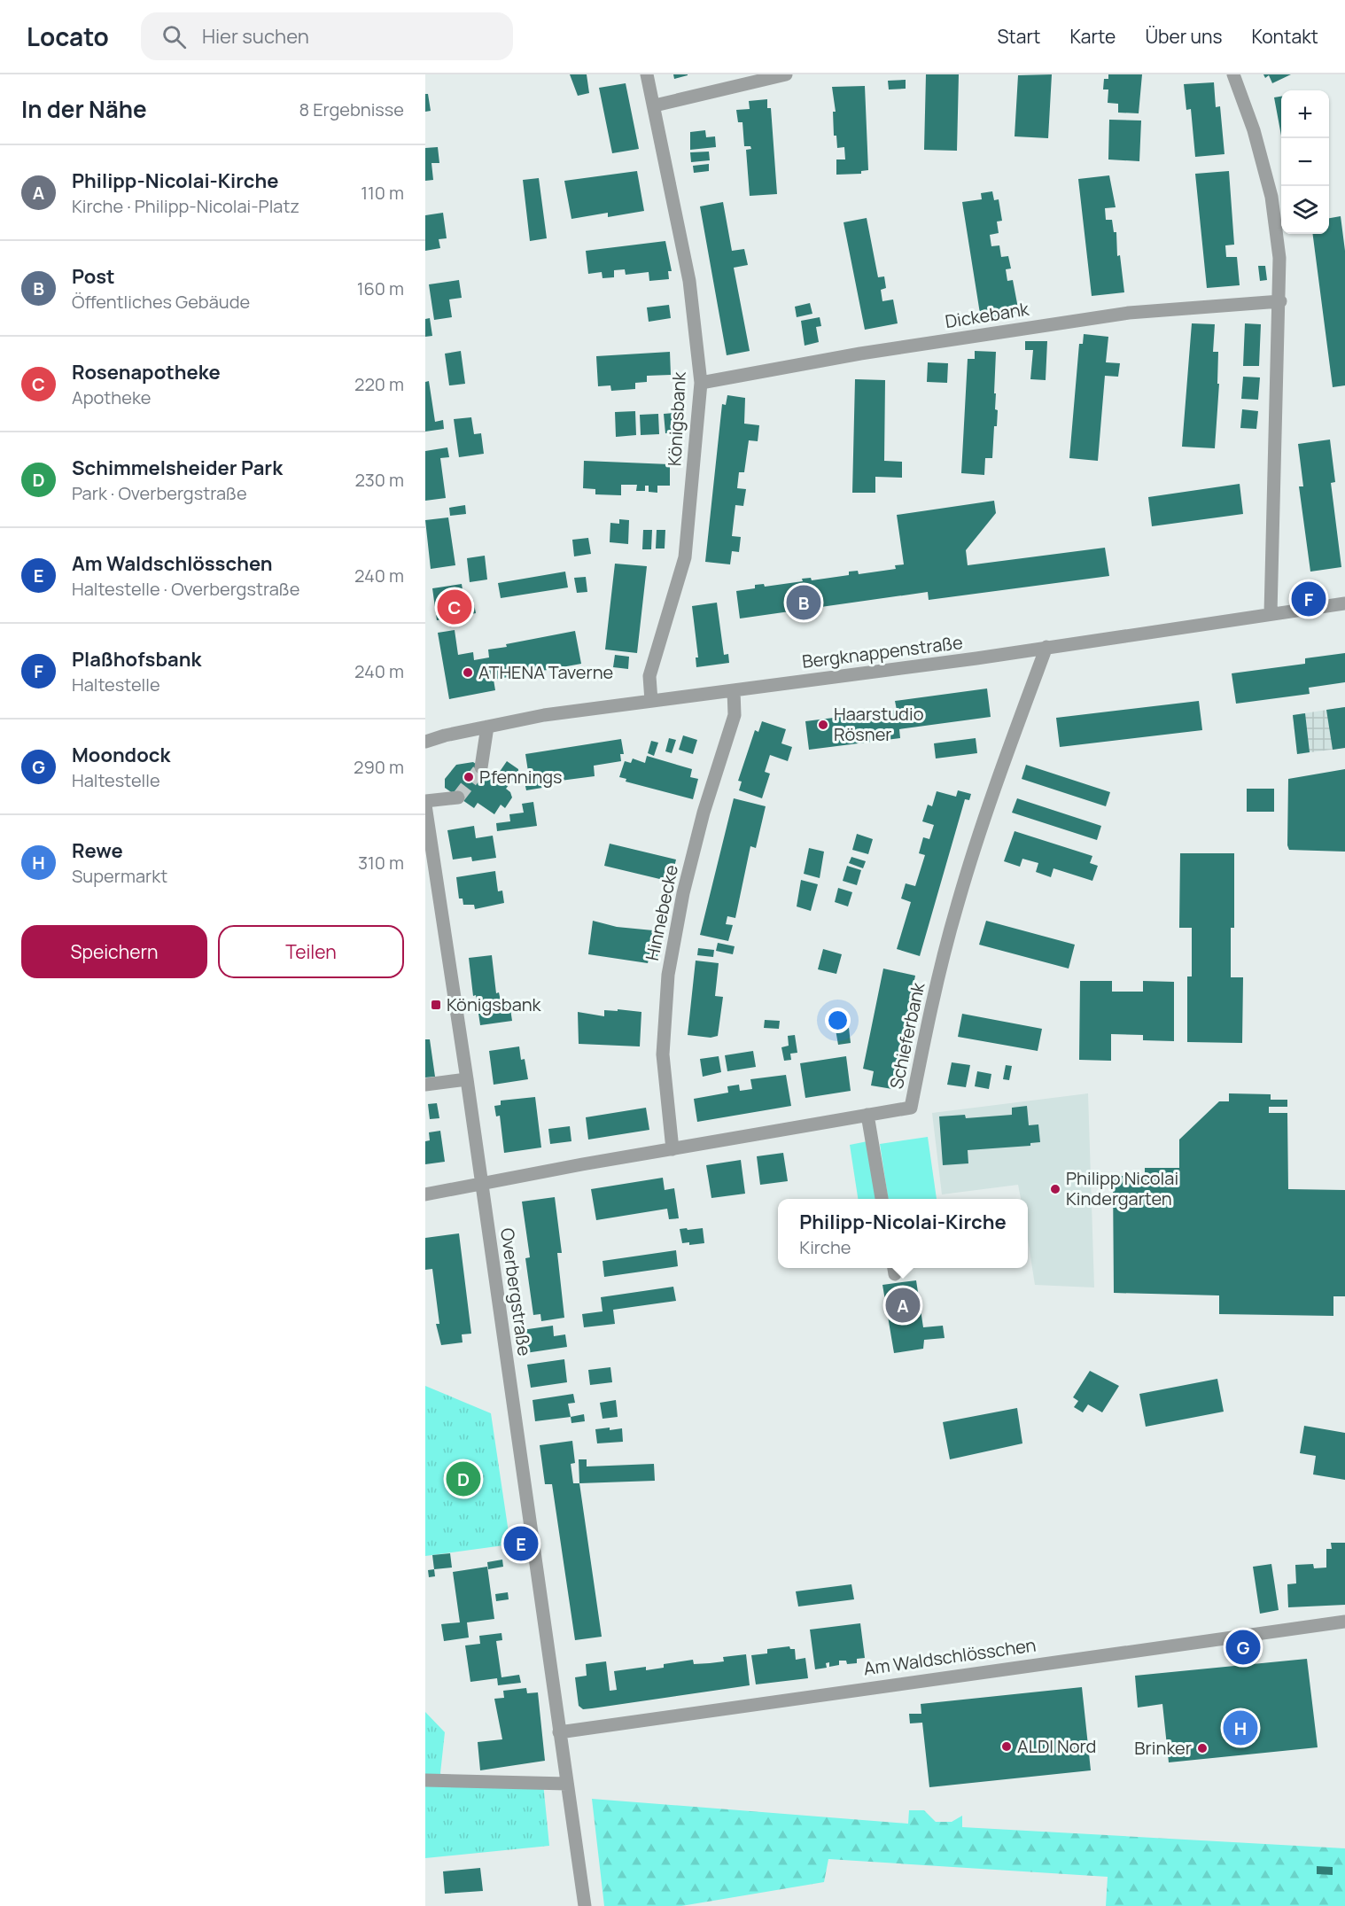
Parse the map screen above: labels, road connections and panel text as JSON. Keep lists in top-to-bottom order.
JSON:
{
  "streets": {
    "street": [
      "Dickebank",
      "Königsbank",
      "Bergknappenstraße",
      "Hinnebecke",
      "Schieferbank",
      "Overbergstraße",
      "Am Waldschlösschen"
    ]
  },
  "crossings": [
    ["Dickebank", "Königsbank"],
    ["Königsbank", "Bergknappenstraße"],
    ["Bergknappenstraße", "Hinnebecke"],
    ["Bergknappenstraße", "Schieferbank"],
    ["Hinnebecke", "Schieferbank"],
    ["Schieferbank", "Overbergstraße"],
    ["Overbergstraße", "Am Waldschlösschen"]
  ],
  "places": {
    "other": [
      "ATHENA Taverne",
      "Haarstudio Rösner",
      "Pfennings",
      "Philipp Nicolai Kindergarten",
      "ALDI Nord",
      "Brinker"
    ],
    "transit": ["Königsbank"]
  },
  "page": {
    "header": "Locato",
    "search": "Hier suchen",
    "nav": [
      "Start",
      "Karte",
      "Über uns",
      "Kontakt"
    ],
    "heading": ["In der Nähe", "8 Ergebnisse"],
    "map_buttons": ["+", "−"],
    "list": [
      {
        "mark": "A",
        "name": "Philipp-Nicolai-Kirche",
        "note": "Kirche · Philipp-Nicolai-Platz",
        "value": "110 m"
      },
      {
        "mark": "B",
        "name": "Post",
        "note": "Öffentliches Gebäude",
        "value": "160 m"
      },
      {
        "mark": "C",
        "name": "Rosenapotheke",
        "note": "Apotheke",
        "value": "220 m"
      },
      {
        "mark": "D",
        "name": "Schimmelsheider Park",
        "note": "Park · Overbergstraße",
        "value": "230 m"
      },
      {
        "mark": "E",
        "name": "Am Waldschlösschen",
        "note": "Haltestelle · Overbergstraße",
        "value": "240 m"
      },
      {
        "mark": "F",
        "name": "Plaßhofsbank",
        "note": "Haltestelle",
        "value": "240 m"
      },
      {
        "mark": "G",
        "name": "Moondock",
        "note": "Haltestelle",
        "value": "290 m"
      },
      {
        "mark": "H",
        "name": "Rewe",
        "note": "Supermarkt",
        "value": "310 m"
      }
    ],
    "pins": [
      "F",
      "B",
      "C",
      "A",
      "D",
      "E",
      "G",
      "H"
    ],
    "buttons": ["Speichern", "Teilen"],
    "popup": ["Philipp-Nicolai-Kirche", "Kirche"]
  }
}
